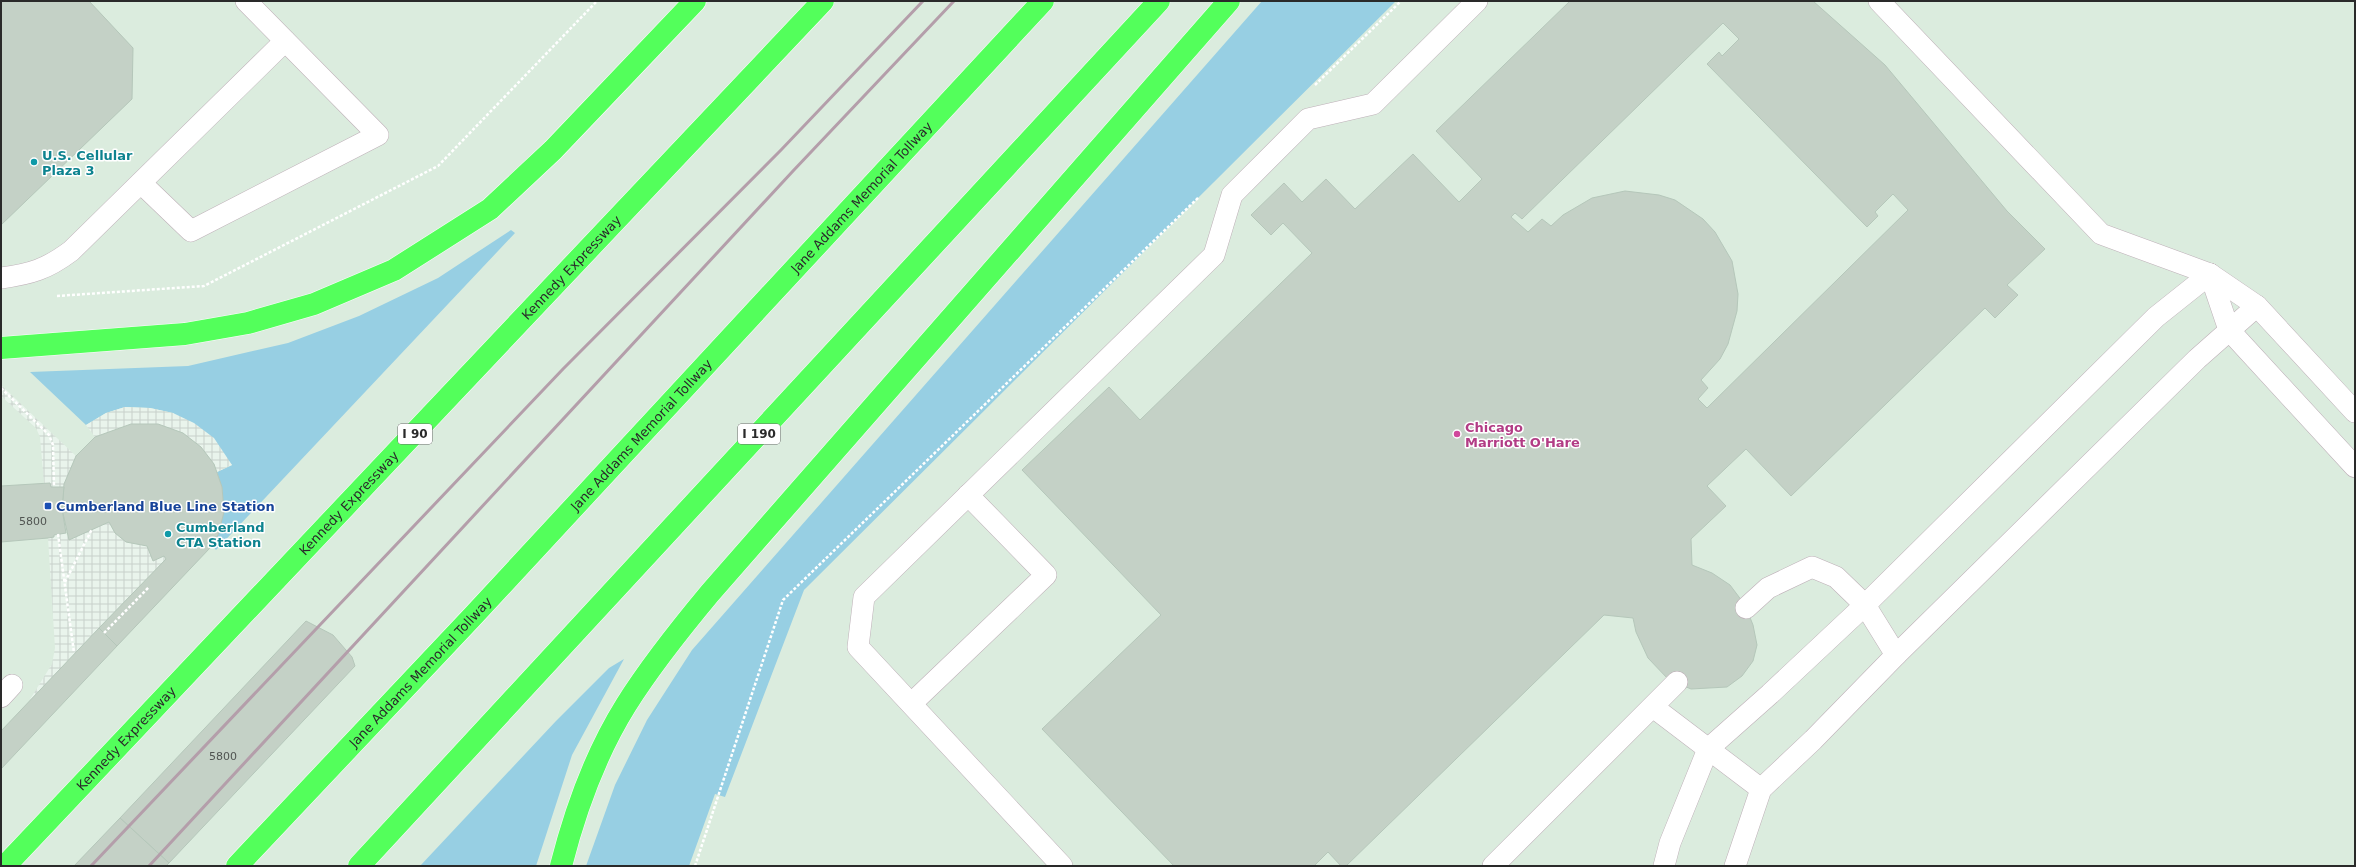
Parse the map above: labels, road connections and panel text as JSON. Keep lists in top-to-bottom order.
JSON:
{
  "streets": {
    "highway": [
      "Jane Addams Memorial Tollway",
      "Kennedy Expressway",
      "I 90",
      "I 190"
    ]
  },
  "places": {
    "other": ["U.S. Cellular Plaza 3", "Chicago Marriott O'Hare", "Cumberland CTA Station"],
    "transit": ["Cumberland Blue Line Station"]
  },
  "house_numbers": ["5800", "5800"]
}
